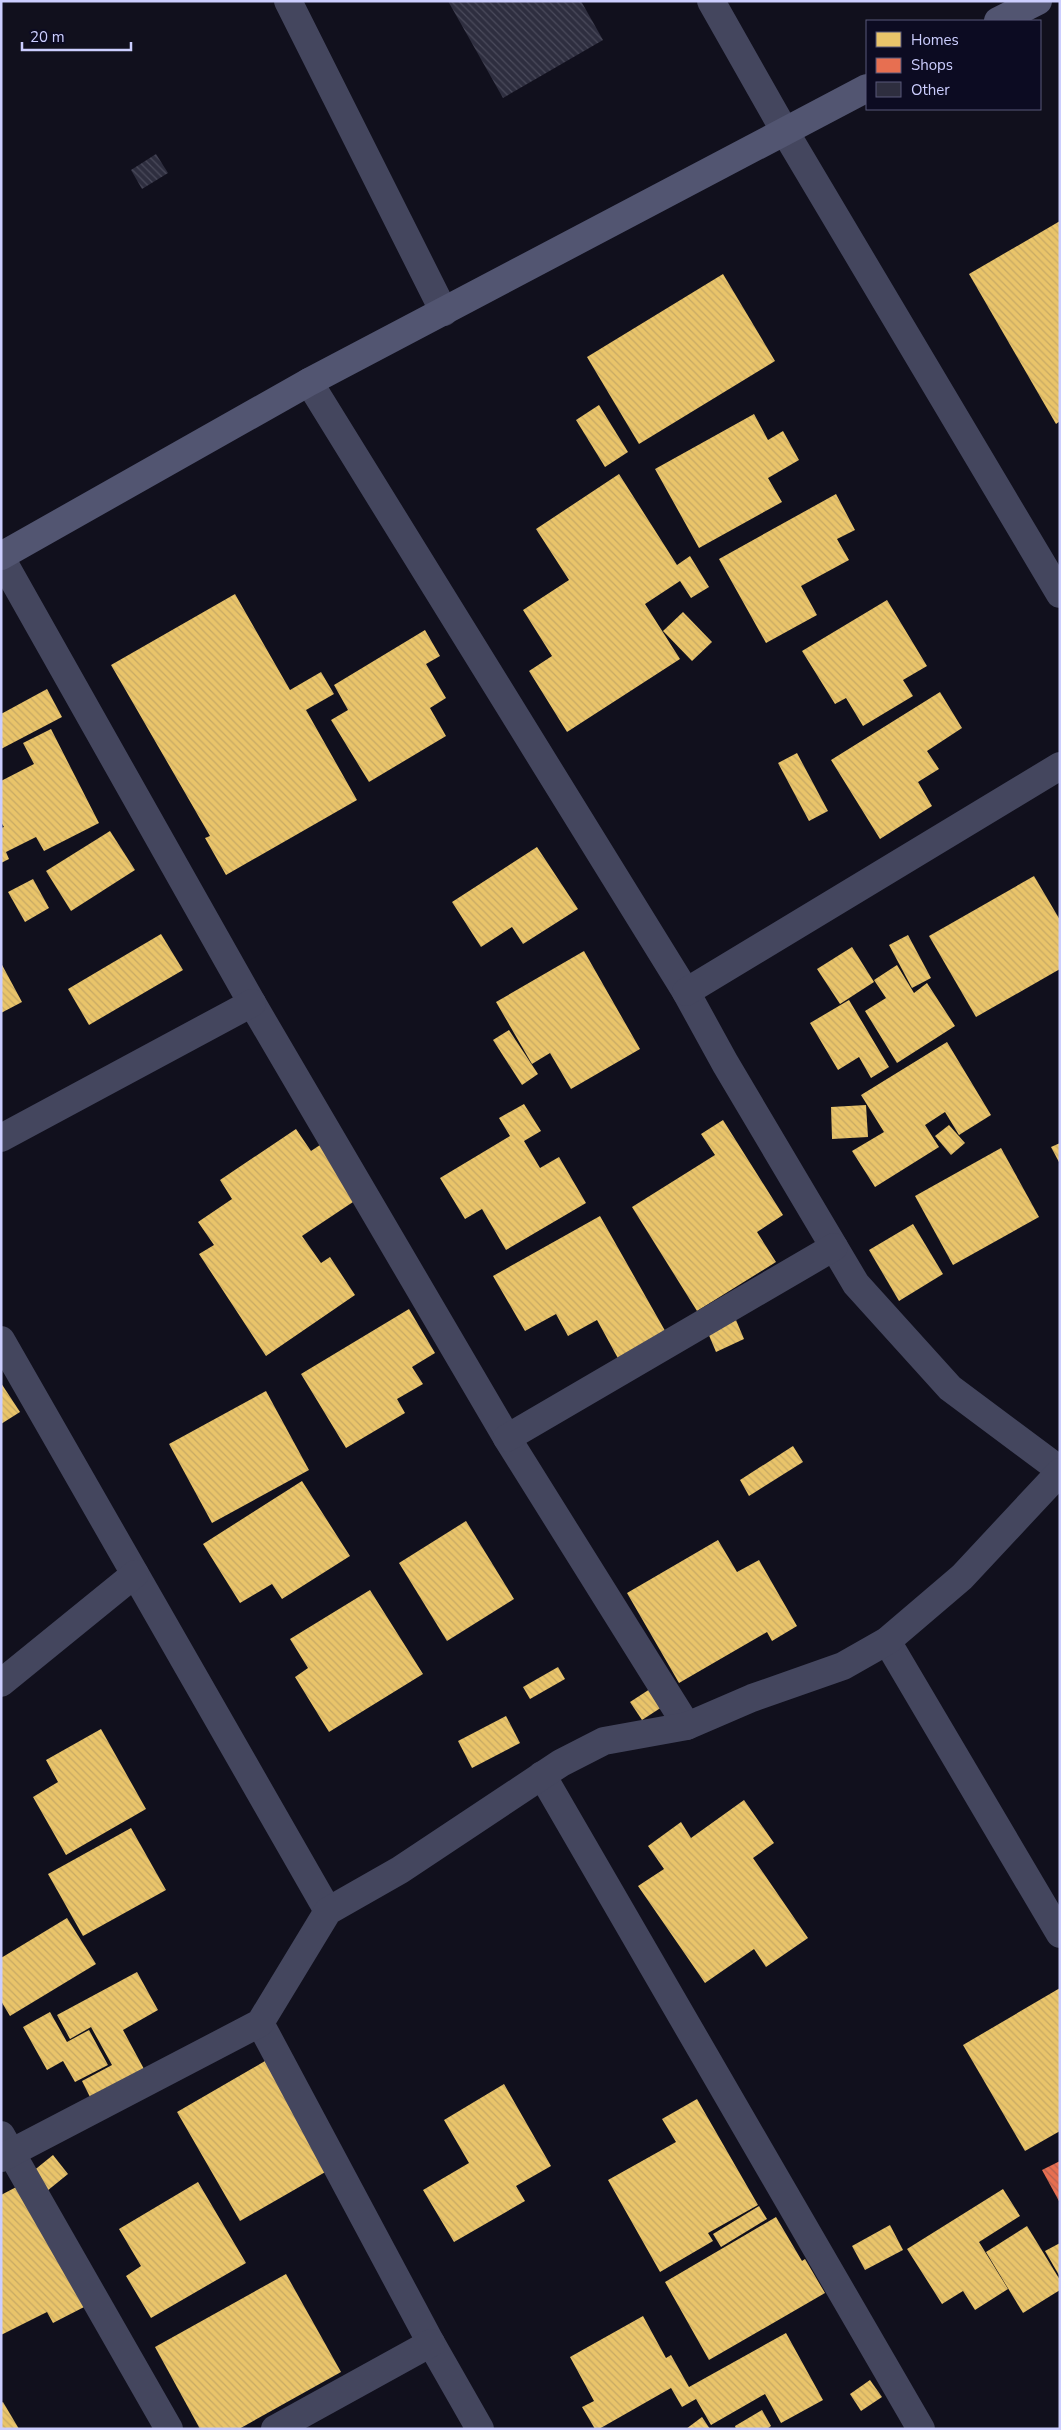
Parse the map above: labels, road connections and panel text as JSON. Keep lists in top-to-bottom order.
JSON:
{
  "legend": ["Homes", "Shops", "Other"],
  "scale_bar": "20 m"
}
